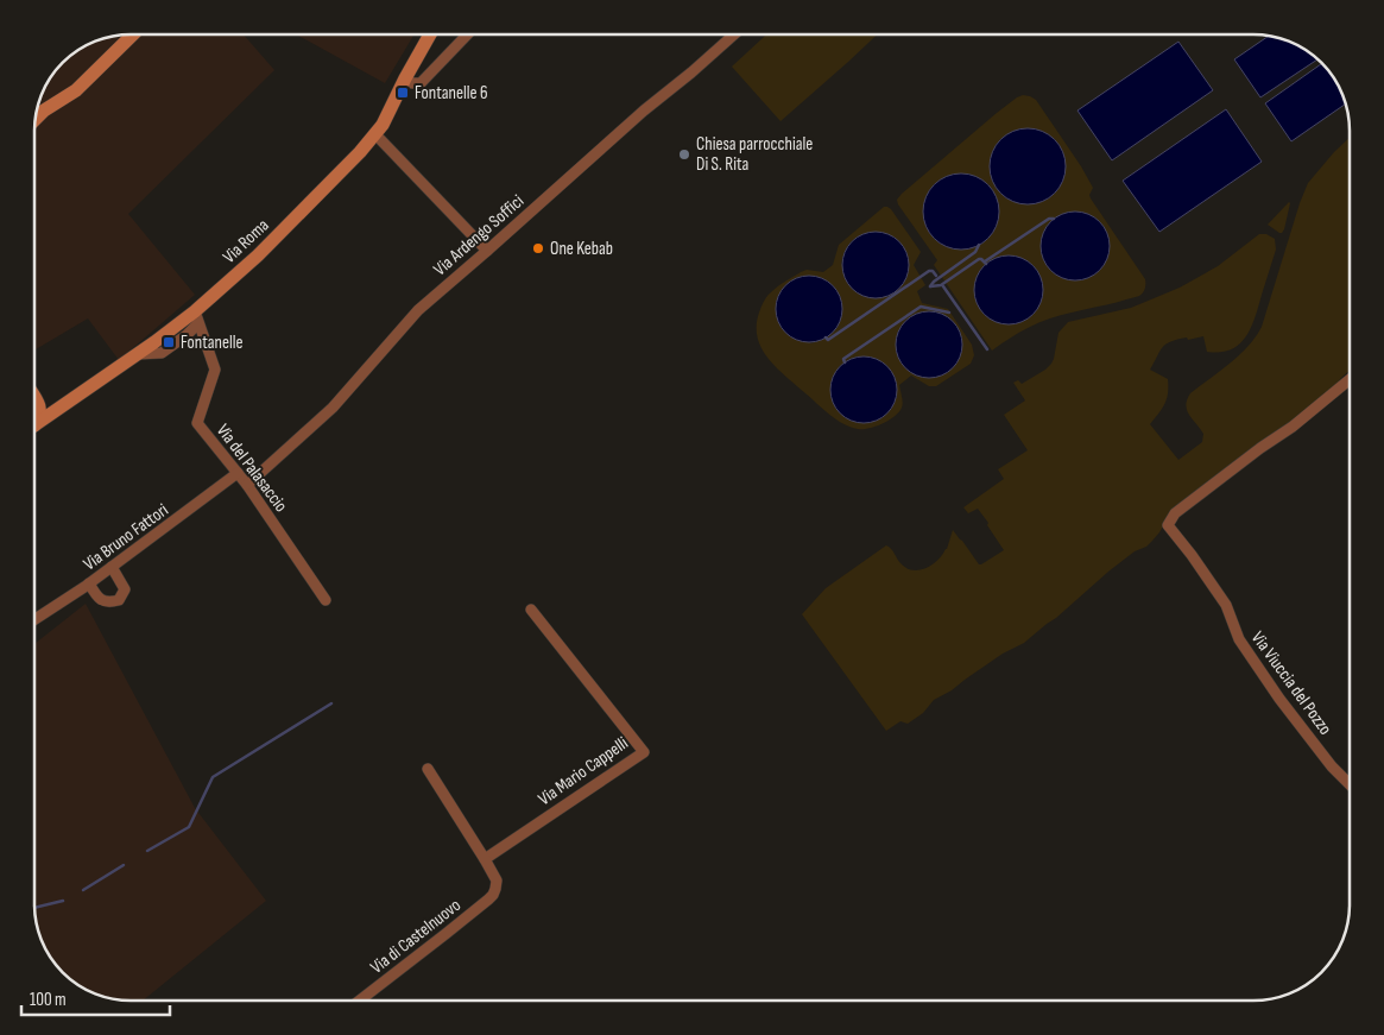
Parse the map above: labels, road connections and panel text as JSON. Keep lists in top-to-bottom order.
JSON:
{
  "streets": {
    "main road": ["Via Roma"],
    "street": [
      "Via Ardengo Soffici",
      "Via del Palasaccio",
      "Via Bruno Fattori",
      "Via Viuccia del Pozzo",
      "Via Mario Cappelli",
      "Via di Castelnuovo"
    ]
  },
  "crossings": [
    ["Via Ardengo Soffici", "Via del Palasaccio"],
    ["Via Roma", "Via del Palasaccio"],
    ["Via del Palasaccio", "Via Bruno Fattori"],
    ["Via Mario Cappelli", "Via di Castelnuovo"]
  ],
  "places": {
    "transit": ["Fontanelle 6", "Fontanelle"],
    "other": ["Chiesa parrocchiale Di S. Rita", "One Kebab"]
  },
  "scale_bar": "100 m"
}
